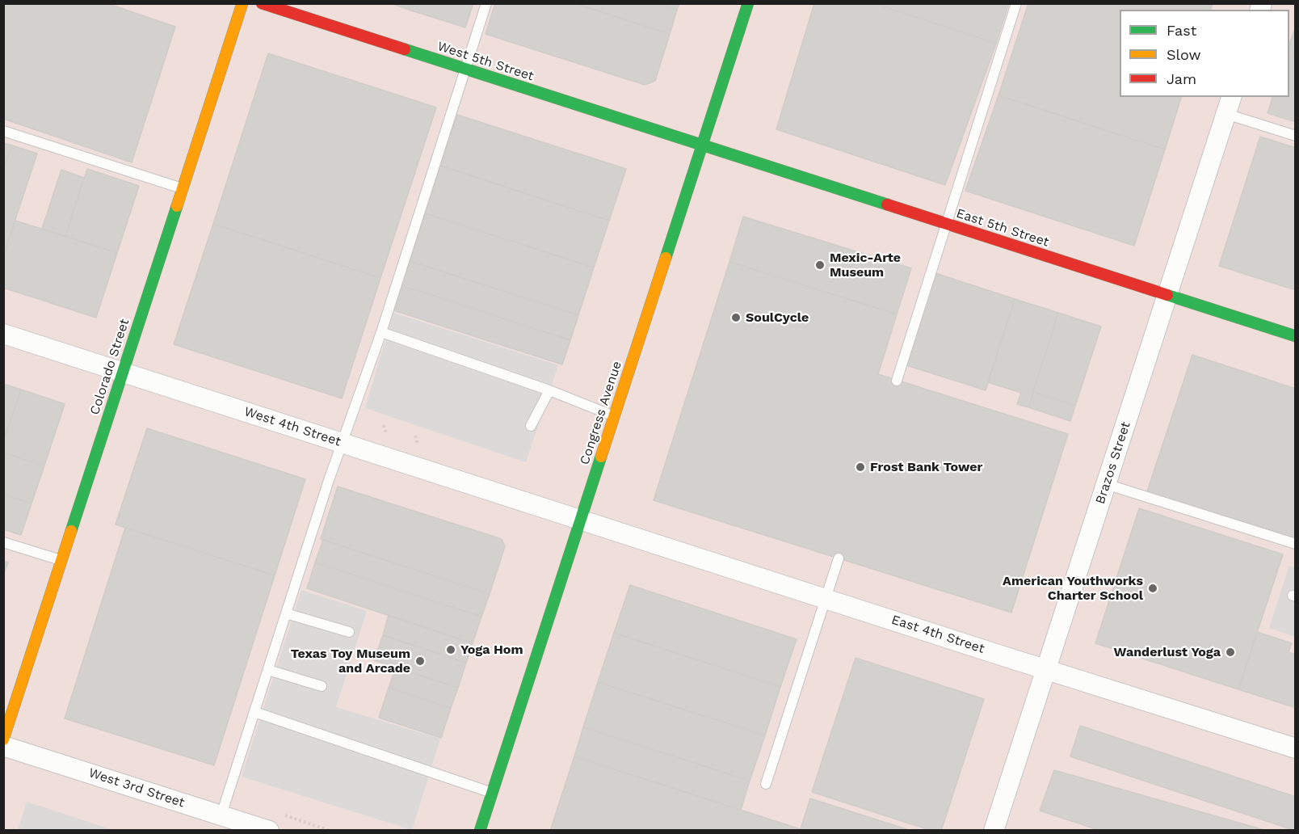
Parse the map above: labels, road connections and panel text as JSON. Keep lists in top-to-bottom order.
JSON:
{
  "streets": {
    "main road": [
      "West 5th Street",
      "East 5th Street",
      "Colorado Street",
      "Congress Avenue"
    ],
    "street": [
      "West 4th Street",
      "Brazos Street",
      "East 4th Street",
      "West 3rd Street"
    ]
  },
  "crossings": [
    ["West 5th Street", "East 5th Street"],
    ["West 5th Street", "Congress Avenue"],
    ["East 5th Street", "Congress Avenue"],
    ["East 5th Street", "Brazos Street"],
    ["Colorado Street", "West 4th Street"],
    ["Congress Avenue", "West 4th Street"],
    ["Congress Avenue", "East 4th Street"],
    ["West 4th Street", "East 4th Street"],
    ["Brazos Street", "East 4th Street"]
  ],
  "places": [
    "Mexic-Arte Museum",
    "SoulCycle",
    "Frost Bank Tower",
    "American Youthworks Charter School",
    "Yoga Hom",
    "Wanderlust Yoga",
    "Texas Toy Museum and Arcade"
  ],
  "legend": ["Fast", "Slow", "Jam"]
}
